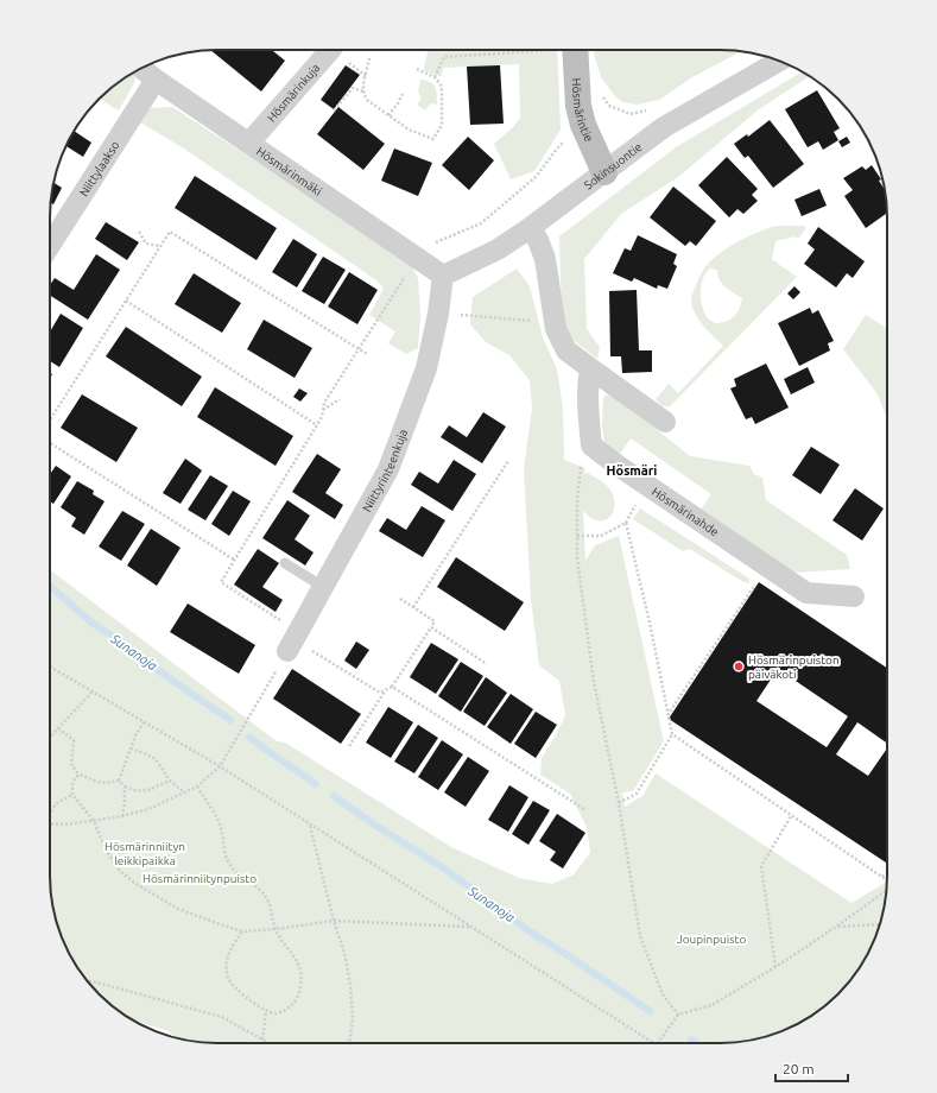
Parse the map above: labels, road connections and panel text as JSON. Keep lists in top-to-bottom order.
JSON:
{
  "streets": {
    "street": [
      "Hösmärinkuja",
      "Hösmärintie",
      "Sokinsuontie",
      "Niittylaakso",
      "Hösmärinmäki",
      "Niittyrinteenkuja",
      "Hösmärinahde"
    ]
  },
  "crossings": [
    ["Hösmärinkuja", "Hösmärinmäki"],
    ["Hösmärintie", "Sokinsuontie"],
    ["Sokinsuontie", "Hösmärinmäki"],
    ["Sokinsuontie", "Niittyrinteenkuja"],
    ["Niittylaakso", "Hösmärinmäki"],
    ["Hösmärinmäki", "Niittyrinteenkuja"]
  ],
  "districts": ["Hösmäri"],
  "water": ["Sunanoja"],
  "parks": ["Hösmärinniityn leikkipaikka", "Hösmärinniitynpuisto", "Joupinpuisto"],
  "places": ["Hösmärinpuiston päiväkoti"],
  "scale_bar": "20 m"
}
